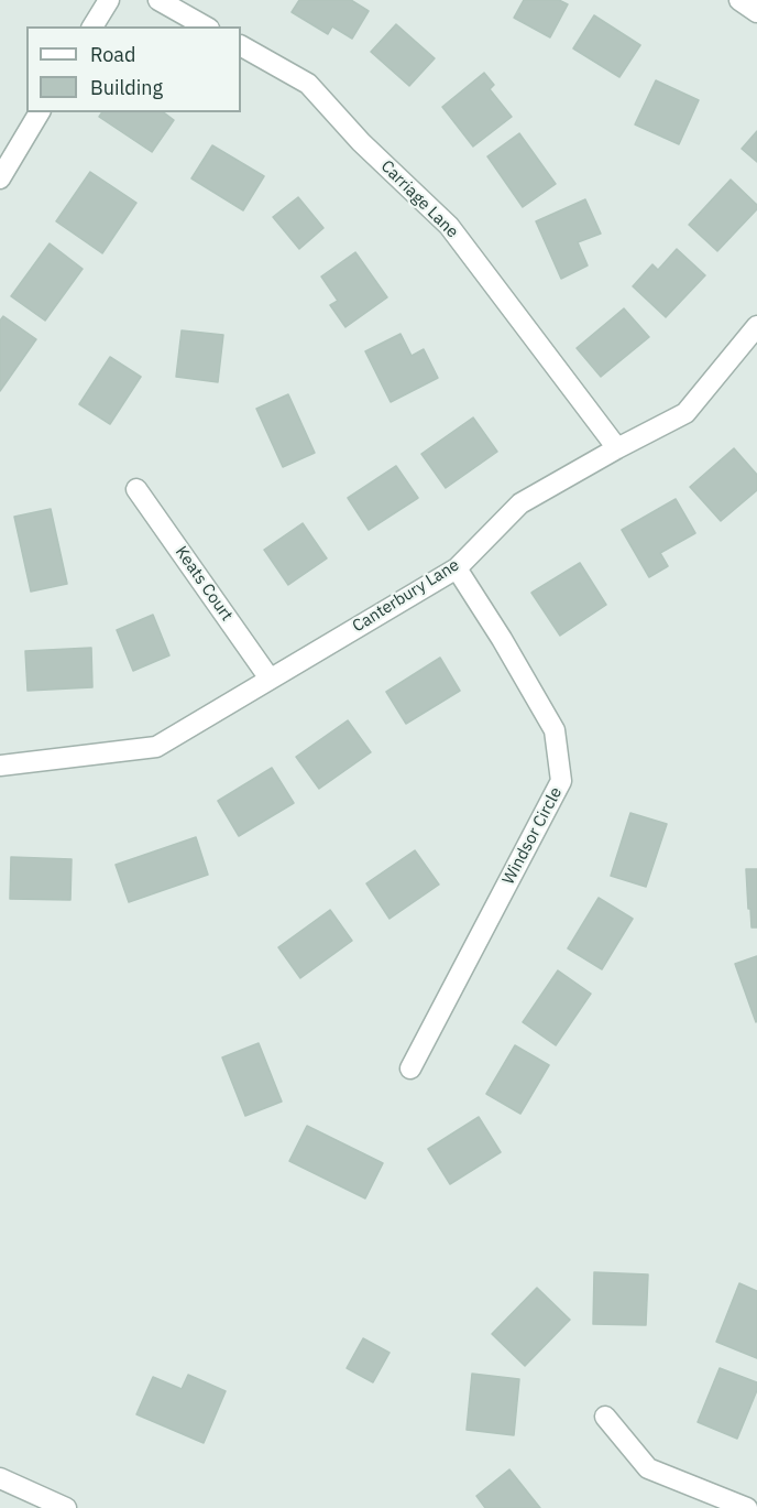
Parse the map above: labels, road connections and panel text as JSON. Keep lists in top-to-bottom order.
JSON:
{
  "streets": {
    "street": [
      "Carriage Lane",
      "Keats Court",
      "Canterbury Lane",
      "Windsor Circle"
    ]
  },
  "crossings": [
    ["Carriage Lane", "Canterbury Lane"],
    ["Keats Court", "Canterbury Lane"],
    ["Canterbury Lane", "Windsor Circle"]
  ],
  "legend": ["Road", "Building"]
}
